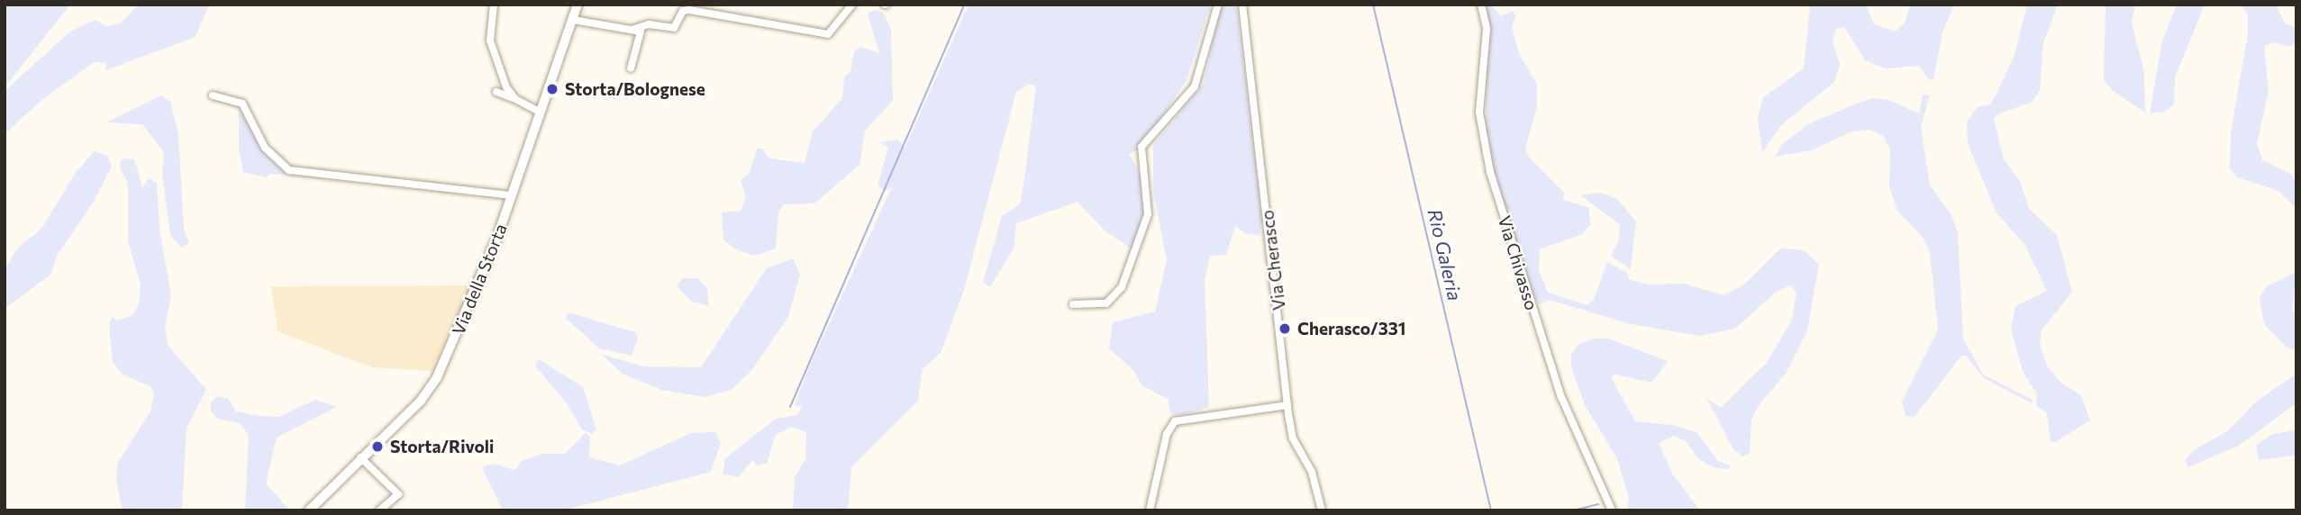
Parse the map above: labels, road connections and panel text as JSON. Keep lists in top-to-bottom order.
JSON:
{
  "streets": {
    "main road": ["Via della Storta"],
    "street": ["Via Cherasco", "Via Chivasso"]
  },
  "water": ["Rio Galeria"],
  "places": ["Storta/Bolognese", "Cherasco/331", "Storta/Rivoli"]
}
